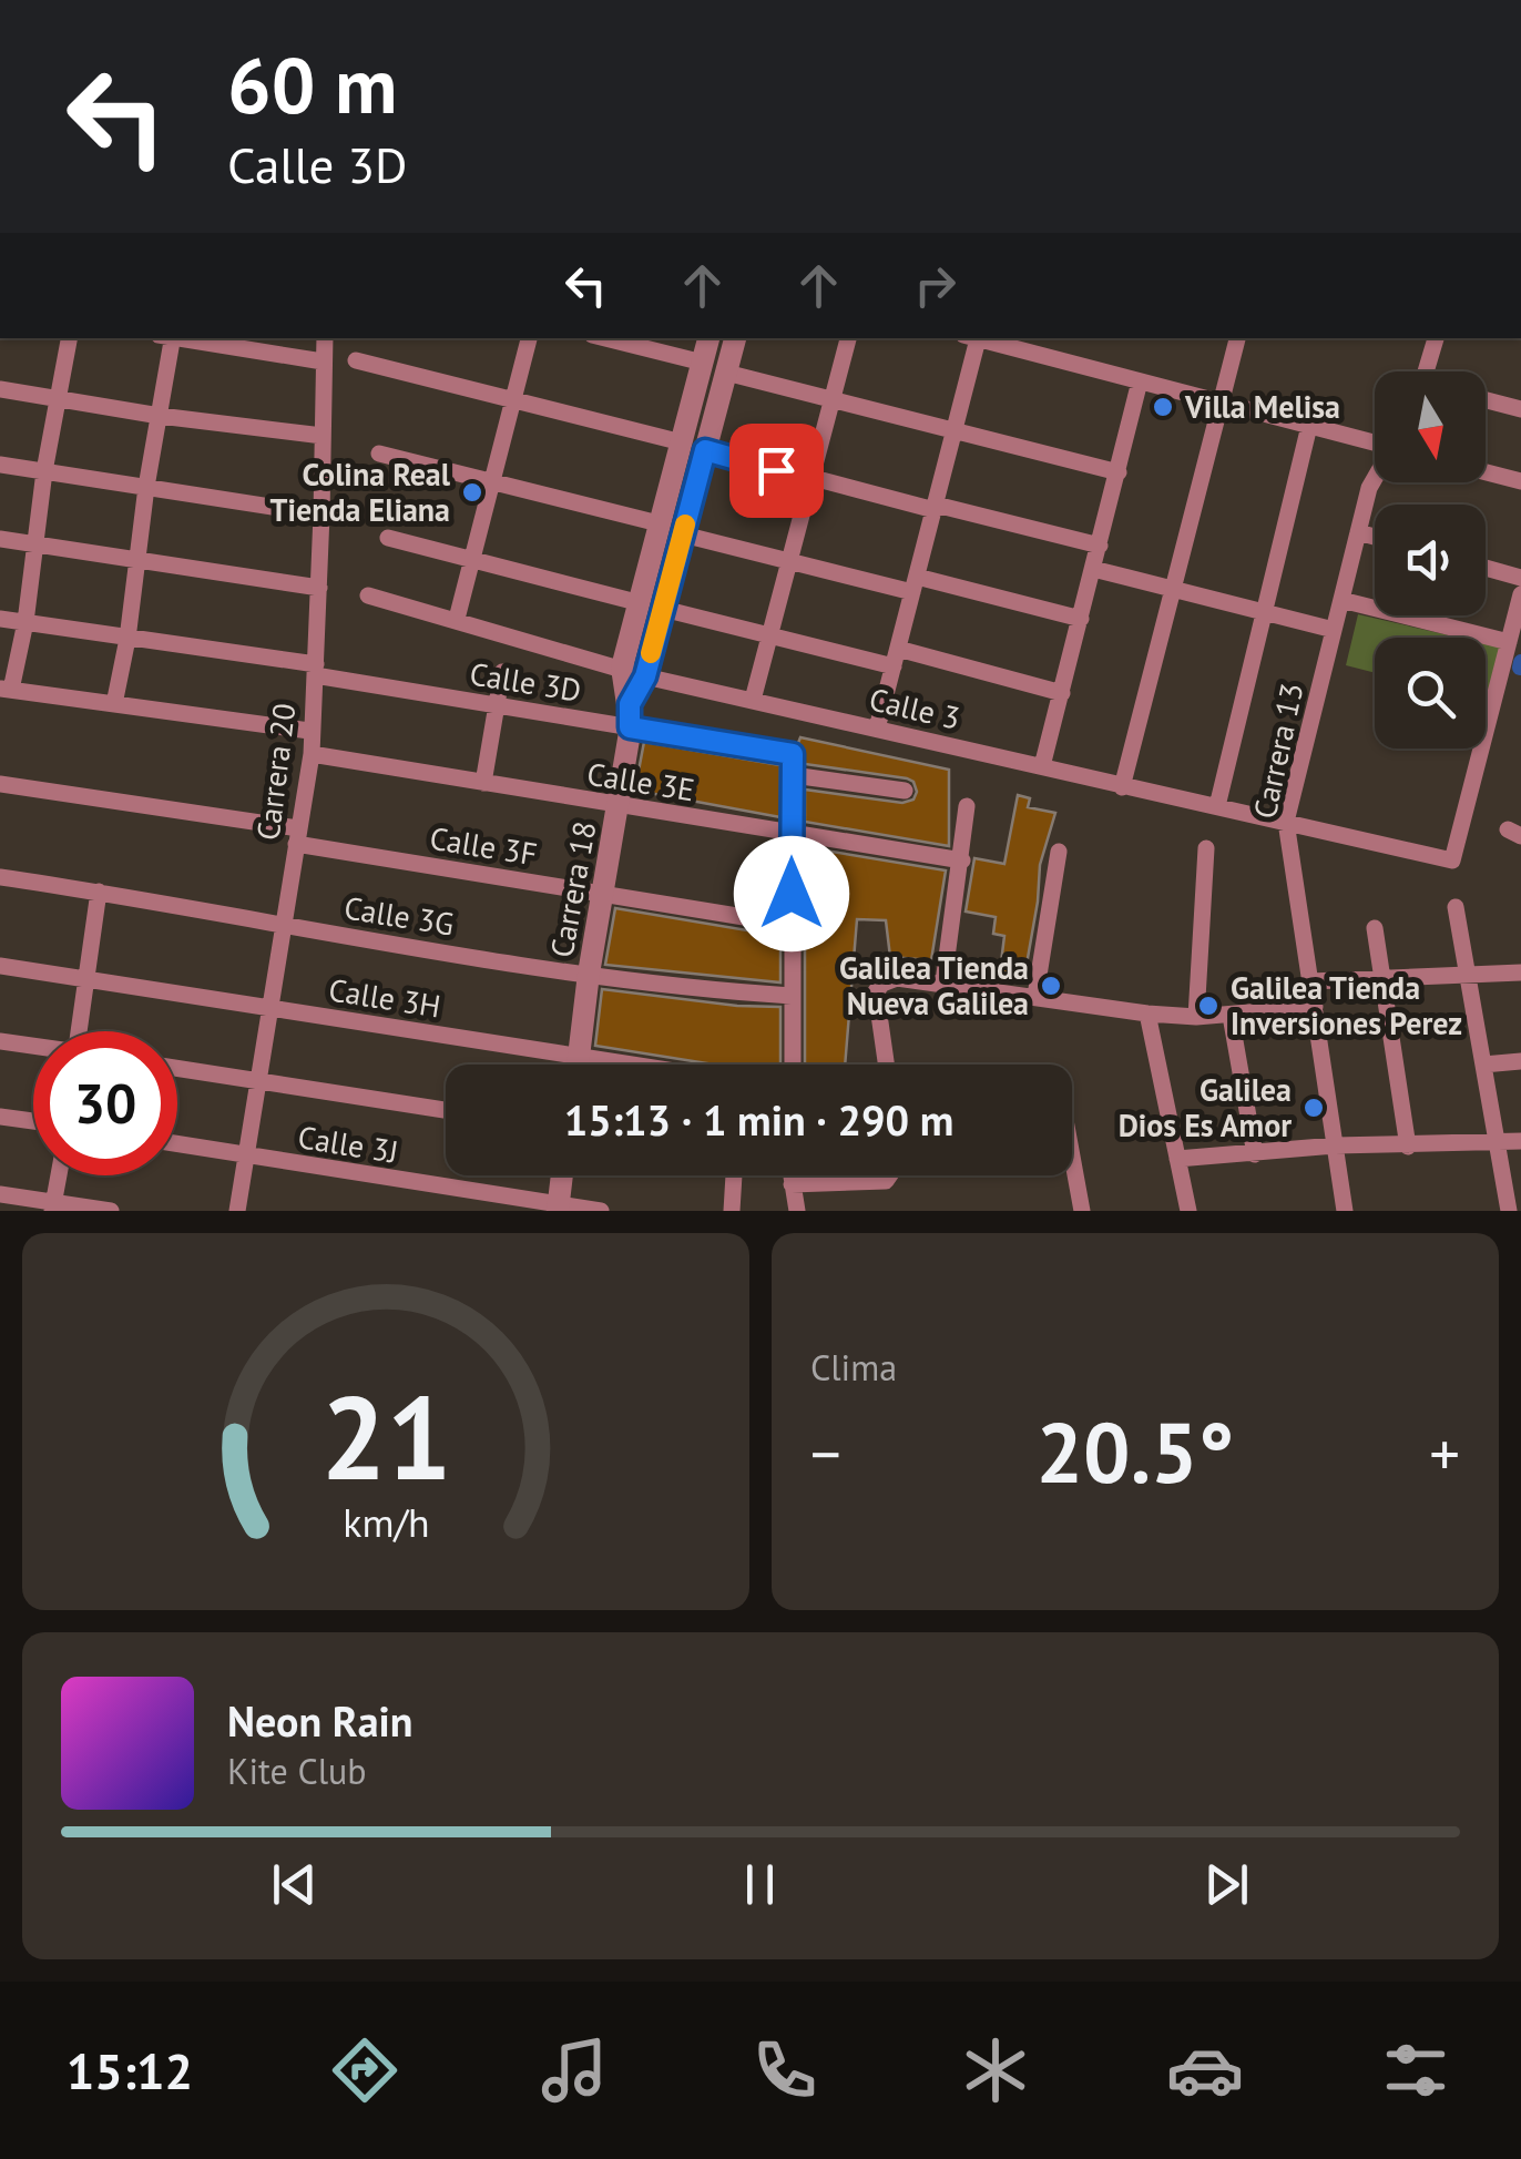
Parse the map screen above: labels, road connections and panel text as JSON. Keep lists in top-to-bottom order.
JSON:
{
  "streets": {
    "street": [
      "Calle 3D",
      "Calle 3",
      "Carrera 13",
      "Carrera 20",
      "Calle 3E",
      "Calle 3F",
      "Carrera 18",
      "Calle 3G",
      "Calle 3H",
      "Calle 3J"
    ]
  },
  "crossings": [
    ["Calle 3D", "Carrera 20"],
    ["Calle 3D", "Carrera 18"],
    ["Calle 3", "Carrera 13"],
    ["Calle 3", "Carrera 18"],
    ["Carrera 20", "Calle 3E"],
    ["Carrera 20", "Calle 3F"],
    ["Carrera 20", "Calle 3G"],
    ["Carrera 20", "Calle 3H"],
    ["Carrera 20", "Calle 3J"],
    ["Calle 3E", "Carrera 18"],
    ["Calle 3F", "Carrera 18"],
    ["Carrera 18", "Calle 3G"],
    ["Carrera 18", "Calle 3H"]
  ],
  "places": [
    "Villa Melisa",
    "Colina Real Tienda Eliana",
    "Galilea Tienda Nueva Galilea",
    "Galilea Tienda Inversiones Perez",
    "Galilea Dios Es Amor"
  ],
  "north": "bottom",
  "page": {
    "turn": ["60 m", "Calle 3D"],
    "limit": "30",
    "trip": "15:13 · 1 min · 290 m",
    "tile": "Clima",
    "heat": ["−", "20.5°", "+"],
    "song": ["Neon Rain", "Kite Club"],
    "tabs": "15:12",
    "gauge": ["21", "km/h"]
  }
}
